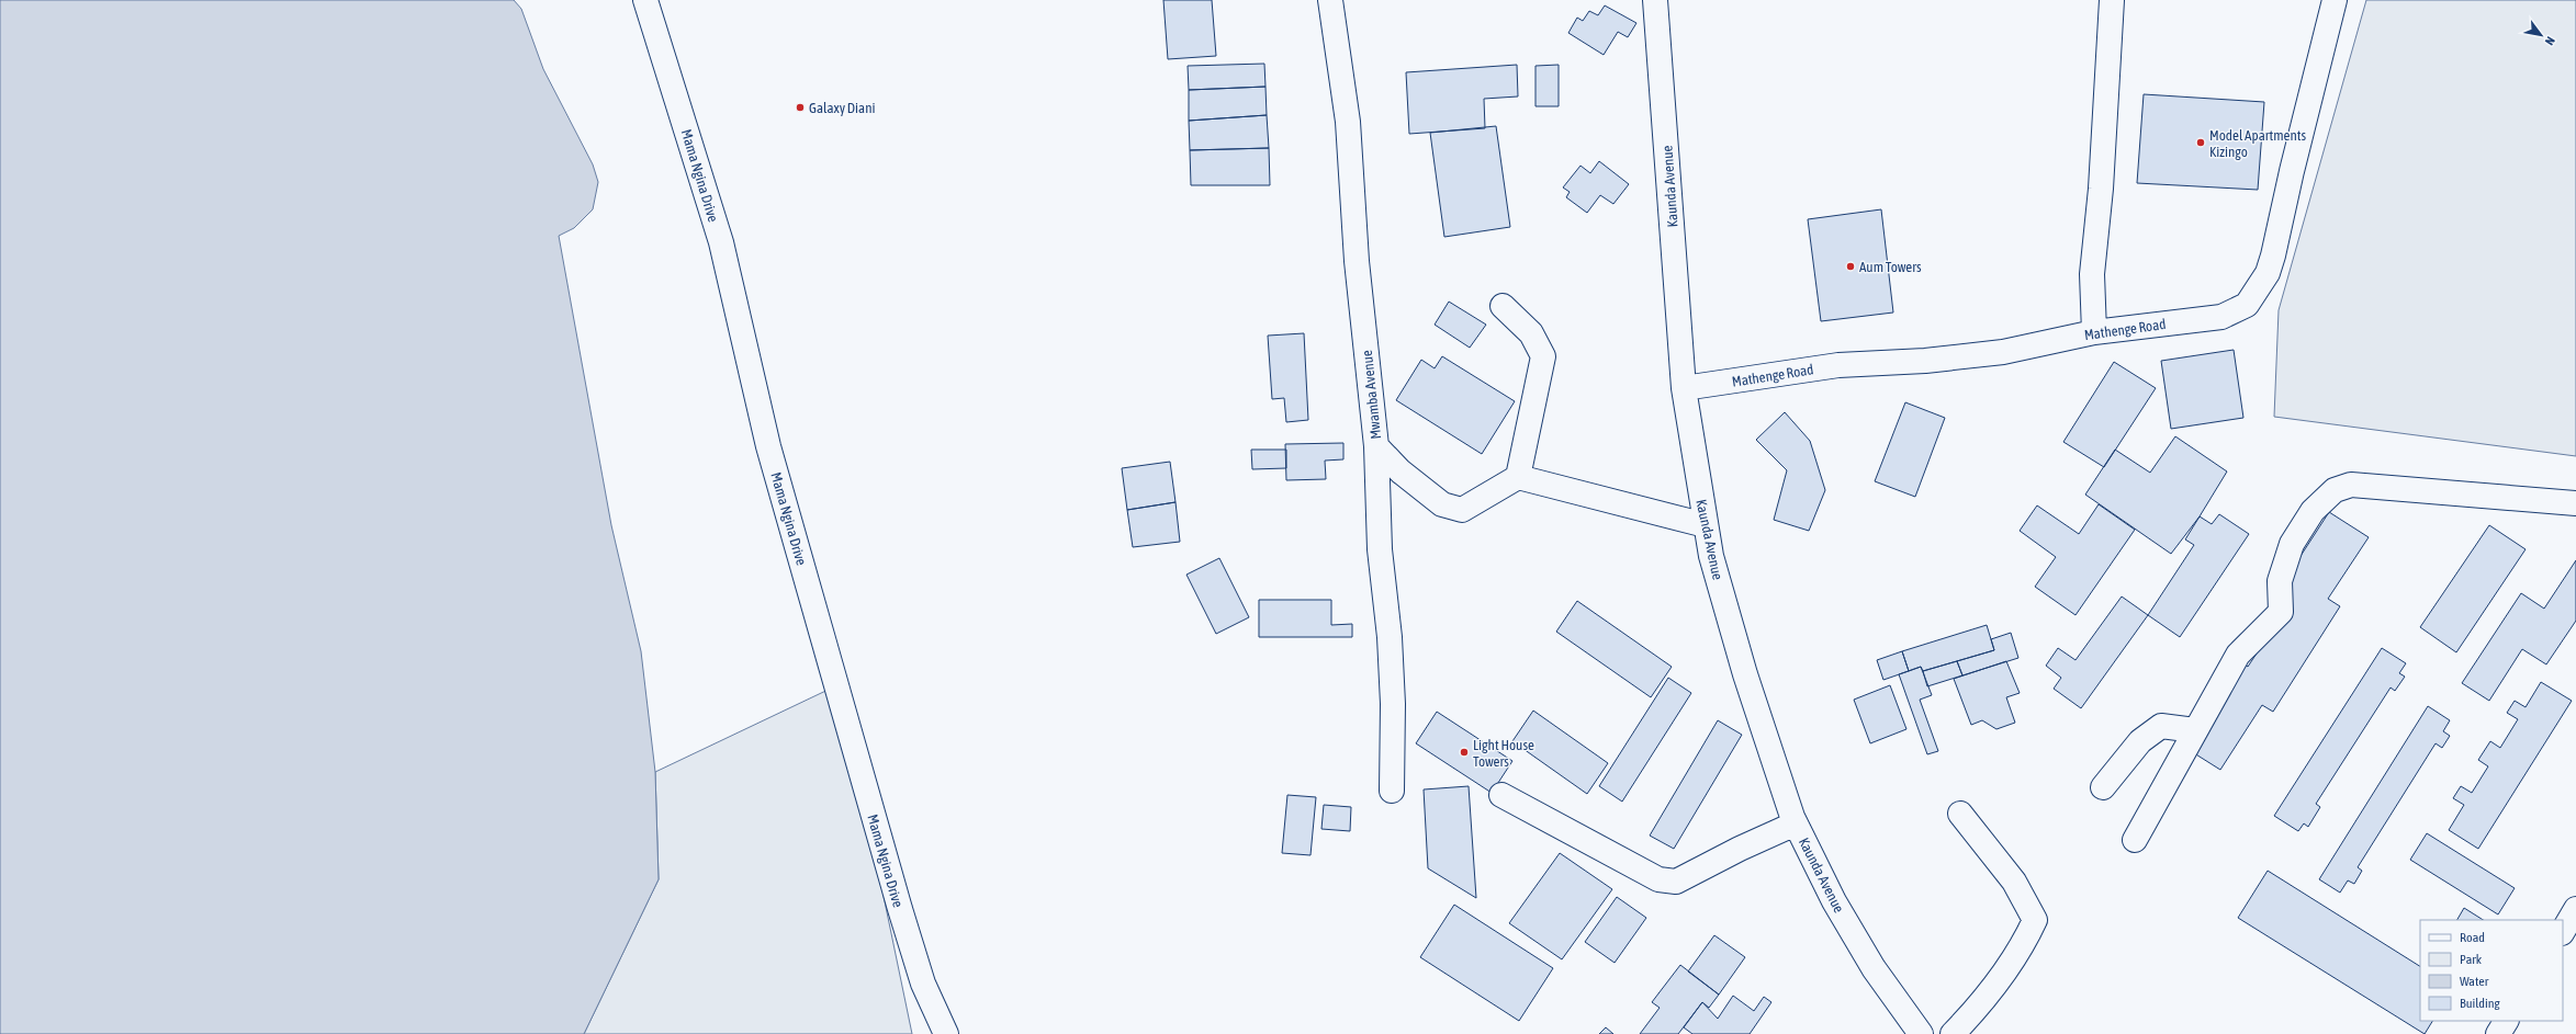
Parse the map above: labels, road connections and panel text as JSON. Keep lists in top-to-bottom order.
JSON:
{
  "streets": {
    "street": [
      "Mama Ngina Drive",
      "Kaunda Avenue",
      "Mathenge Road",
      "Mwamba Avenue"
    ]
  },
  "crossings": [
    ["Kaunda Avenue", "Mathenge Road"]
  ],
  "places": [
    "Galaxy Diani",
    "Model Apartments Kizingo",
    "Aum Towers",
    "Light House Towers"
  ],
  "legend": [
    "Road",
    "Park",
    "Water",
    "Building"
  ],
  "north": "bottom right"
}
